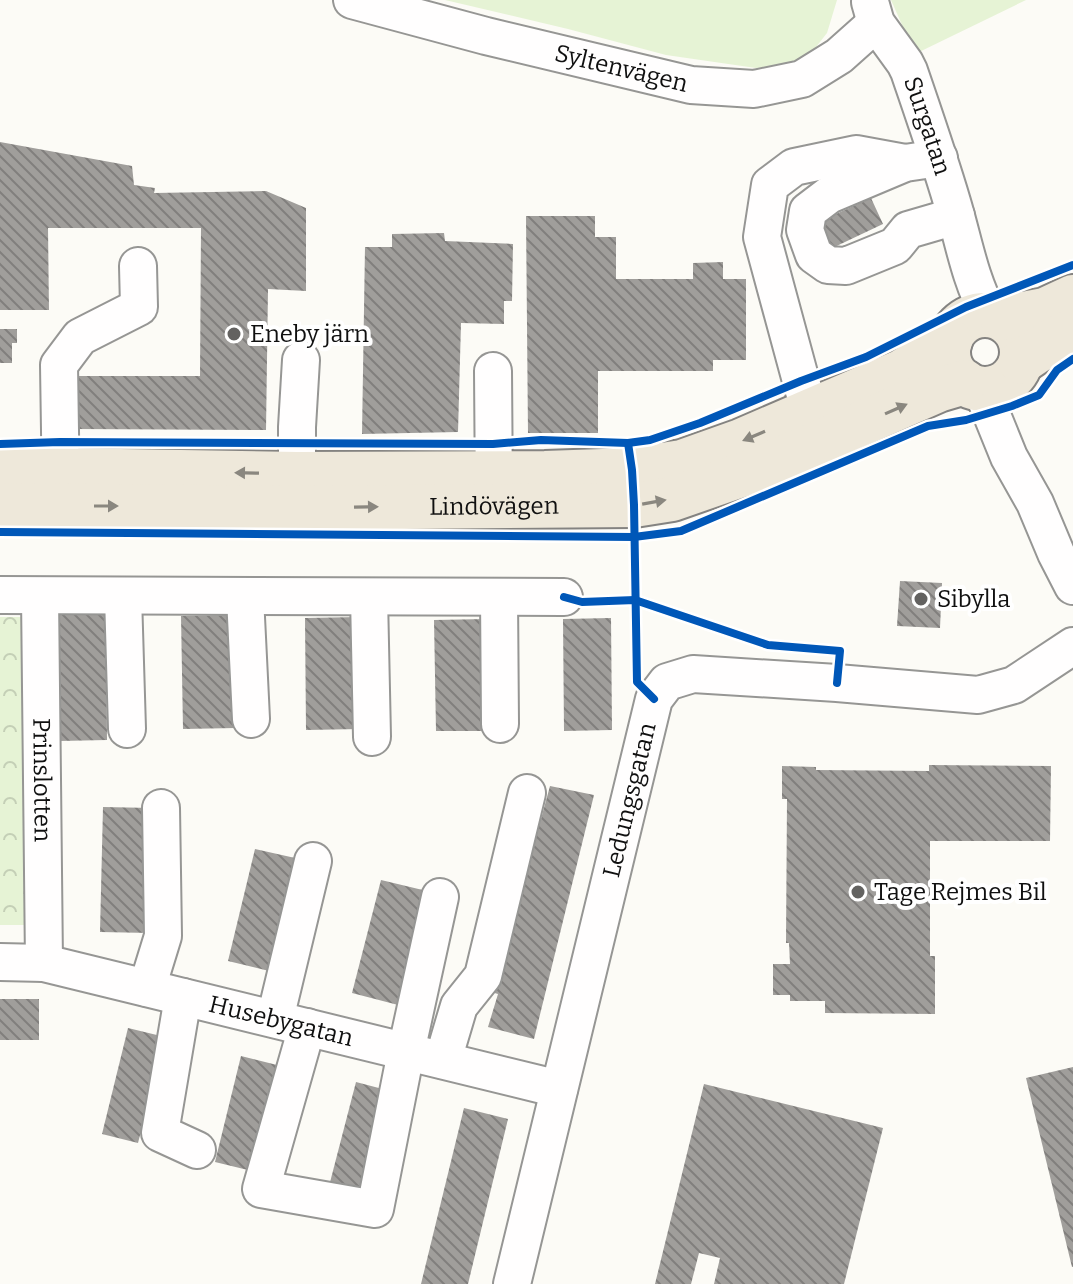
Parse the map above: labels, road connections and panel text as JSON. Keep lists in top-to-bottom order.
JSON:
{
  "streets": {
    "main road": ["Lindövägen"],
    "street": [
      "Syltenvägen",
      "Surgatan",
      "Prinslotten",
      "Ledungsgatan",
      "Husebygatan"
    ]
  },
  "crossings": [
    ["Syltenvägen", "Surgatan"],
    ["Surgatan", "Lindövägen"],
    ["Prinslotten", "Husebygatan"],
    ["Ledungsgatan", "Husebygatan"]
  ],
  "places": ["Eneby järn", "Sibylla", "Tage Rejmes Bil"]
}
